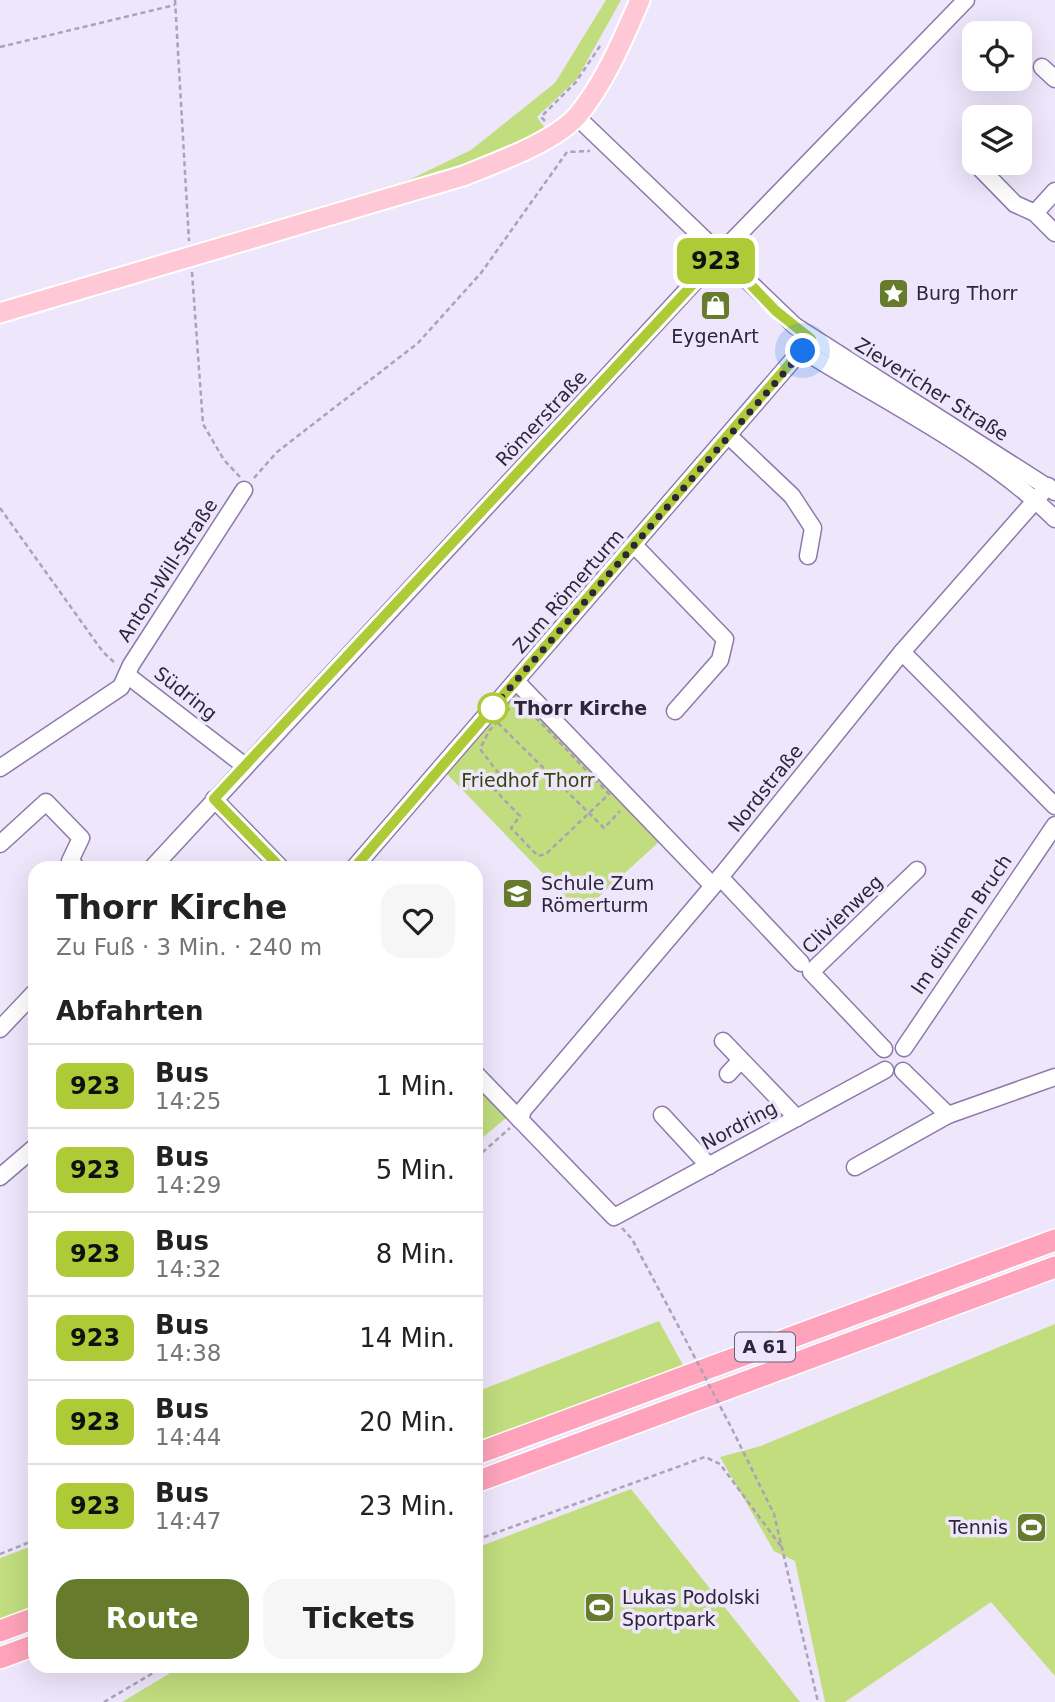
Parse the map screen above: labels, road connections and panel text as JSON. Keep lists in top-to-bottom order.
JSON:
{
  "streets": {
    "highway": ["A 61"],
    "street": [
      "Zievericher Straße",
      "Römerstraße",
      "Anton-Will-Straße",
      "Zum Römerturm",
      "Südring",
      "Nordstraße",
      "Clivienweg",
      "Im dünnen Bruch",
      "Nordring"
    ]
  },
  "crossings": [
    ["Zievericher Straße", "Römerstraße"],
    ["Zievericher Straße", "Zum Römerturm"],
    ["Zievericher Straße", "Nordstraße"],
    ["Römerstraße", "Südring"],
    ["Anton-Will-Straße", "Südring"],
    ["Clivienweg", "Im dünnen Bruch"],
    ["Clivienweg", "Nordring"],
    ["Im dünnen Bruch", "Nordring"]
  ],
  "parks": ["Friedhof Thorr"],
  "places": {
    "place": ["Burg Thorr"],
    "shop": ["EygenArt"],
    "other": ["Thorr Kirche"],
    "school or university": ["Schule Zum Römerturm"],
    "sports": ["Tennis", "Lukas Podolski Sportpark"]
  },
  "lines": ["bus line 923"],
  "page": {
    "on_map": "923",
    "heading": [
      ["Thorr Kirche", "Zu Fuß · 3 Min. · 240 m"],
      "Abfahrten"
    ],
    "list": [
      {
        "mark": "923",
        "name": "Bus",
        "note": "14:25",
        "value": "1 Min."
      },
      {
        "mark": "923",
        "name": "Bus",
        "note": "14:29",
        "value": "5 Min."
      },
      {
        "mark": "923",
        "name": "Bus",
        "note": "14:32",
        "value": "8 Min."
      },
      {
        "mark": "923",
        "name": "Bus",
        "note": "14:38",
        "value": "14 Min."
      },
      {
        "mark": "923",
        "name": "Bus",
        "note": "14:44",
        "value": "20 Min."
      },
      {
        "mark": "923",
        "name": "Bus",
        "note": "14:47",
        "value": "23 Min."
      }
    ],
    "buttons": ["Route", "Tickets"]
  }
}
